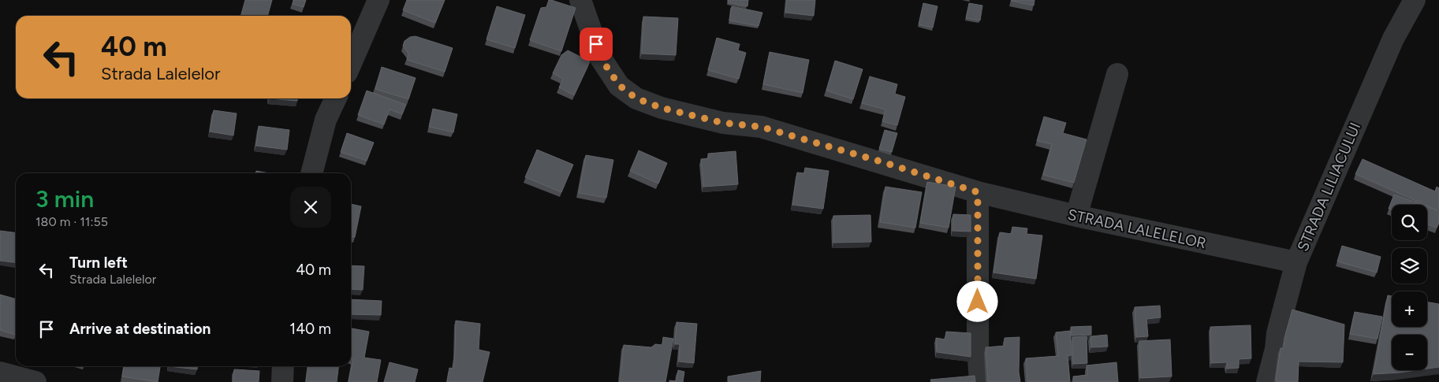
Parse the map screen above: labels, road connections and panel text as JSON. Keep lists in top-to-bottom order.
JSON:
{
  "streets": {
    "street": ["STRADA LILIACULUI", "STRADA LALELELOR"]
  },
  "crossings": [
    ["STRADA LILIACULUI", "STRADA LALELELOR"]
  ],
  "page": {
    "turn": ["40 m", "Strada Lalelelor"],
    "heading": ["3 min", "180 m · 11:55"],
    "map_buttons": ["+", "−"],
    "list": [
      {
        "name": "Turn left",
        "note": "Strada Lalelelor",
        "value": "40 m"
      },
      {
        "name": "Arrive at destination",
        "value": "140 m"
      }
    ]
  }
}
